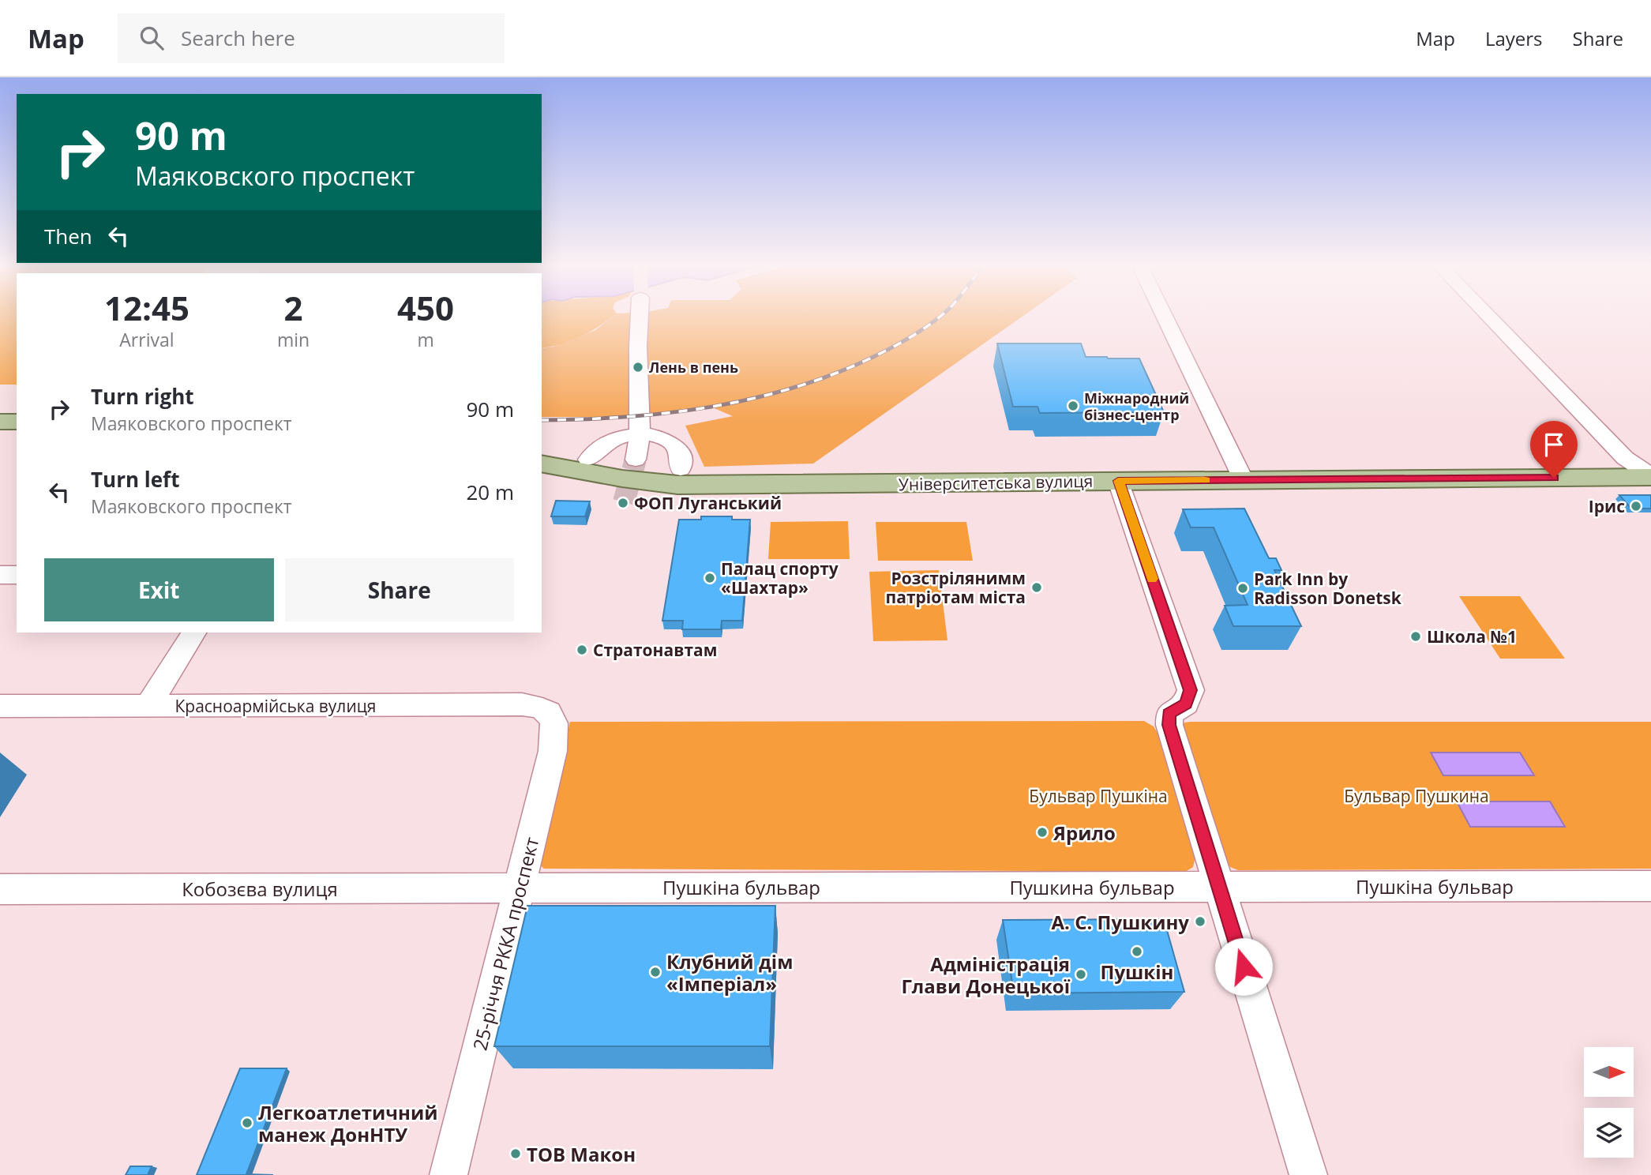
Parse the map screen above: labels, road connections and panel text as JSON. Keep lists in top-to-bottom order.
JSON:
{
  "streets": {
    "main road": ["Університетська вулиця"],
    "street": [
      "Красноармійська вулиця",
      "Пушкіна бульвар",
      "Пушкина бульвар",
      "Кобозєва вулиця",
      "25-річчя РККА проспект"
    ]
  },
  "crossings": [
    ["Красноармійська вулиця", "25-річчя РККА проспект"],
    ["Пушкіна бульвар", "Пушкина бульвар"],
    ["Пушкіна бульвар", "Кобозєва вулиця"],
    ["Пушкіна бульвар", "25-річчя РККА проспект"],
    ["Кобозєва вулиця", "25-річчя РККА проспект"]
  ],
  "parks": ["Бульвар Пушкіна", "Бульвар Пушкина"],
  "places": [
    "Лень в пень",
    "Міжнародний бізнес-центр",
    "ФОП Луганський",
    "Ірис",
    "Палац спорту «Шахтар»",
    "Розстрілянимм патріотам міста",
    "Park Inn by Radisson Donetsk",
    "Школа №1",
    "Стратонавтам",
    "Ярило",
    "А. С. Пушкину",
    "Пушкін",
    "Клубний дім «Імперіал»",
    "Адміністрація Глави Донецької",
    "Легкоатлетичний манеж ДонНТУ",
    "ТОВ Макон"
  ],
  "north": "right",
  "page": {
    "header": "Map",
    "search": "Search here",
    "nav": ["Map", "Layers", "Share"],
    "turn": ["90 m", "Маяковского проспект"],
    "then": "Then",
    "eta": [
      "12:45",
      "Arrival",
      "2",
      "min",
      "450",
      "m"
    ],
    "list": [
      {
        "name": "Turn right",
        "note": "Маяковского проспект",
        "value": "90 m"
      },
      {
        "name": "Turn left",
        "note": "Маяковского проспект",
        "value": "20 m"
      }
    ],
    "buttons": ["Exit", "Share"]
  }
}
